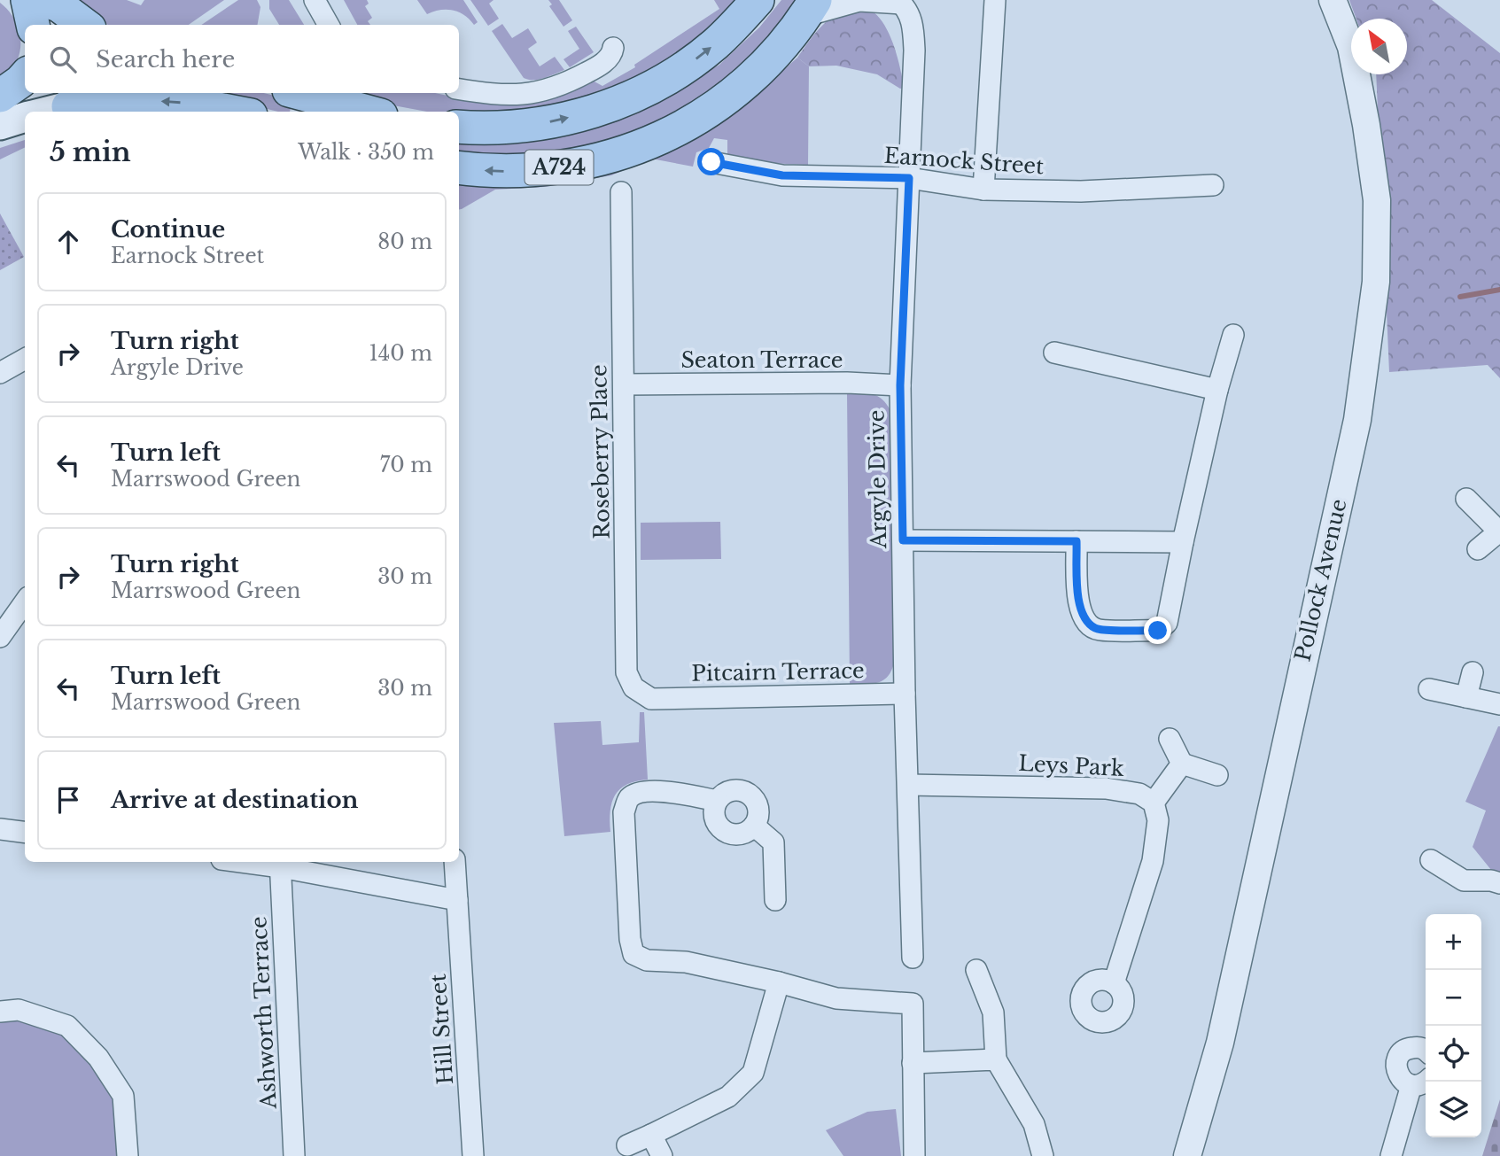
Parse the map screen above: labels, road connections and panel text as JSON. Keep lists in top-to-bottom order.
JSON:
{
  "streets": {
    "main road": ["A724"],
    "street": [
      "Earnock Street",
      "Seaton Terrace",
      "Roseberry Place",
      "Argyle Drive",
      "Pollock Avenue",
      "Pitcairn Terrace",
      "Leys Park",
      "Ashworth Terrace",
      "Hill Street"
    ]
  },
  "crossings": [
    ["Earnock Street", "Argyle Drive"],
    ["A724", "Argyle Drive"],
    ["Seaton Terrace", "Roseberry Place"],
    ["Seaton Terrace", "Argyle Drive"],
    ["Roseberry Place", "Pitcairn Terrace"],
    ["Argyle Drive", "Pitcairn Terrace"],
    ["Argyle Drive", "Leys Park"]
  ],
  "north": "top left",
  "page": {
    "search": "Search here",
    "heading": ["5 min", "Walk · 350 m"],
    "list": [
      ["Continue", "Earnock Street", "80 m"],
      ["Turn right", "Argyle Drive", "140 m"],
      ["Turn left", "Marrswood Green", "70 m"],
      ["Turn right", "Marrswood Green", "30 m"],
      ["Turn left", "Marrswood Green", "30 m"],
      "Arrive at destination"
    ],
    "map_buttons": ["+", "−"]
  }
}
